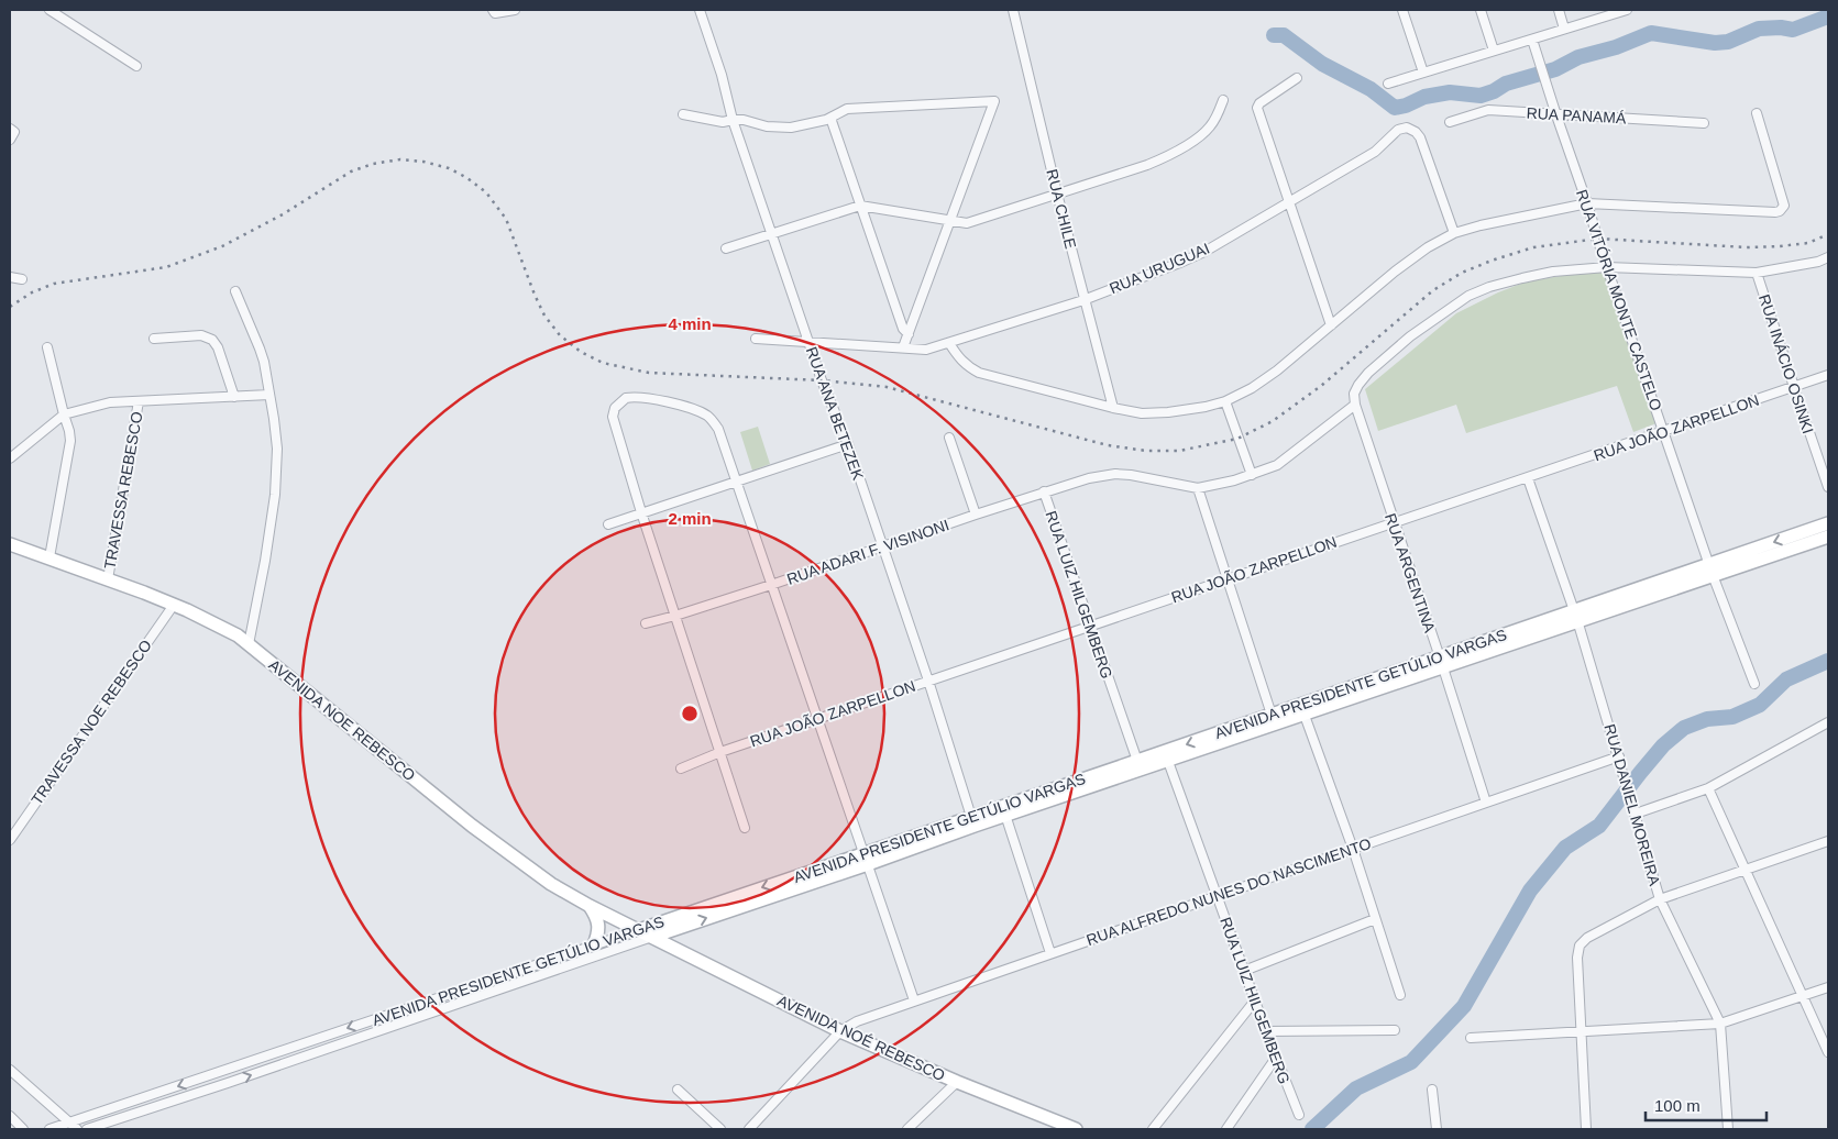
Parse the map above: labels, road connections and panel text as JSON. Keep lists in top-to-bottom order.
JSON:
{
  "streets": {
    "main road": ["AVENIDA PRESIDENTE GETÚLIO VARGAS", "AVENIDA NOE REBESCO", "AVENIDA NOÉ REBESCO"],
    "street": [
      "RUA PANAMÁ",
      "RUA CHILE",
      "RUA URUGUAI",
      "RUA VITÓRIA MONTE CASTELO",
      "RUA INÁCIO OSINKI",
      "RUA ANA BETEZEK",
      "RUA JOÃO ZARPELLON",
      "TRAVESSA REBESCO",
      "RUA ADARI F. VISINONI",
      "RUA ARGENTINA",
      "RUA LUIZ HILGEMBERG",
      "TRAVESSA NOE REBESCO",
      "RUA DANIEL MOREIRA",
      "RUA ALFREDO NUNES DO NASCIMENTO"
    ]
  },
  "crossings": [
    ["RUA PANAMÁ", "RUA VITÓRIA MONTE CASTELO"],
    ["RUA CHILE", "RUA URUGUAI"],
    ["RUA URUGUAI", "RUA ANA BETEZEK"],
    ["RUA VITÓRIA MONTE CASTELO", "RUA JOÃO ZARPELLON"],
    ["RUA VITÓRIA MONTE CASTELO", "AVENIDA PRESIDENTE GETÚLIO VARGAS"],
    ["RUA INÁCIO OSINKI", "RUA JOÃO ZARPELLON"],
    ["RUA ANA BETEZEK", "RUA JOÃO ZARPELLON"],
    ["RUA ANA BETEZEK", "RUA ADARI F. VISINONI"],
    ["RUA ANA BETEZEK", "AVENIDA PRESIDENTE GETÚLIO VARGAS"],
    ["RUA JOÃO ZARPELLON", "RUA ARGENTINA"],
    ["RUA JOÃO ZARPELLON", "RUA LUIZ HILGEMBERG"],
    ["RUA JOÃO ZARPELLON", "RUA DANIEL MOREIRA"],
    ["TRAVESSA REBESCO", "AVENIDA NOE REBESCO"],
    ["RUA ADARI F. VISINONI", "RUA LUIZ HILGEMBERG"],
    ["RUA ARGENTINA", "AVENIDA PRESIDENTE GETÚLIO VARGAS"],
    ["RUA ARGENTINA", "RUA ALFREDO NUNES DO NASCIMENTO"],
    ["RUA LUIZ HILGEMBERG", "AVENIDA PRESIDENTE GETÚLIO VARGAS"],
    ["RUA LUIZ HILGEMBERG", "RUA ALFREDO NUNES DO NASCIMENTO"],
    ["AVENIDA PRESIDENTE GETÚLIO VARGAS", "AVENIDA NOE REBESCO"],
    ["AVENIDA PRESIDENTE GETÚLIO VARGAS", "RUA DANIEL MOREIRA"],
    ["AVENIDA PRESIDENTE GETÚLIO VARGAS", "AVENIDA NOÉ REBESCO"],
    ["AVENIDA NOE REBESCO", "TRAVESSA NOE REBESCO"],
    ["AVENIDA NOE REBESCO", "AVENIDA NOÉ REBESCO"],
    ["RUA DANIEL MOREIRA", "RUA ALFREDO NUNES DO NASCIMENTO"],
    ["RUA ALFREDO NUNES DO NASCIMENTO", "AVENIDA NOÉ REBESCO"]
  ],
  "scale_bar": "100 m",
  "rings": ["4 min", "2 min"]
}
